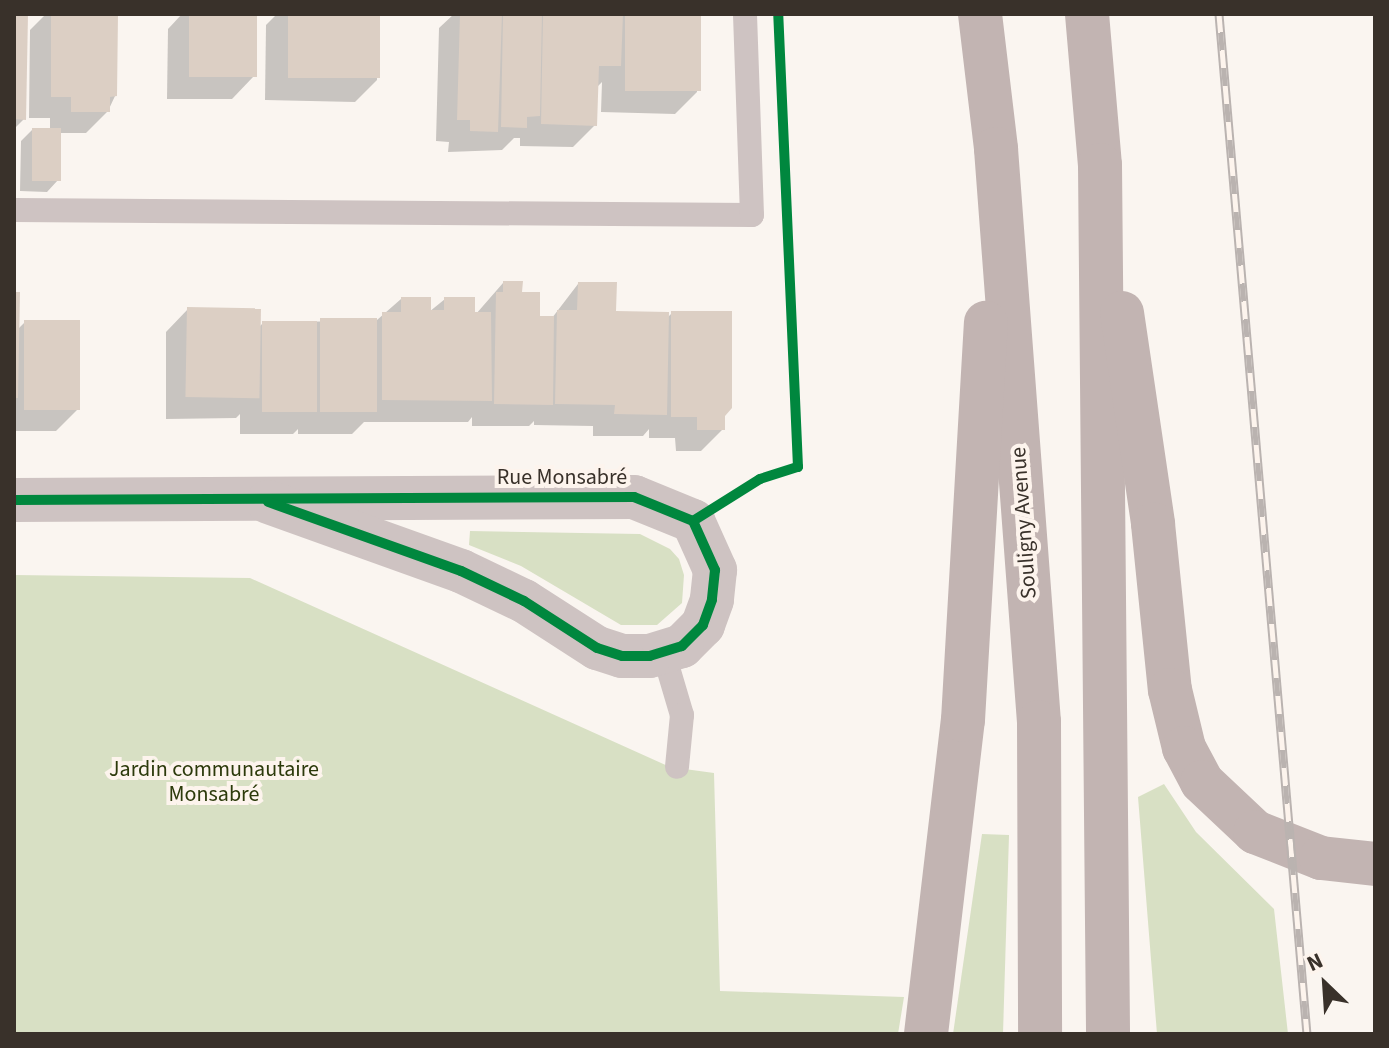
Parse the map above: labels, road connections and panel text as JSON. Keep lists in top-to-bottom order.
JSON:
{
  "streets": {
    "highway": ["Souligny Avenue"],
    "street": ["Rue Monsabré"]
  },
  "parks": ["Jardin communautaire Monsabré"],
  "north": "top left"
}
